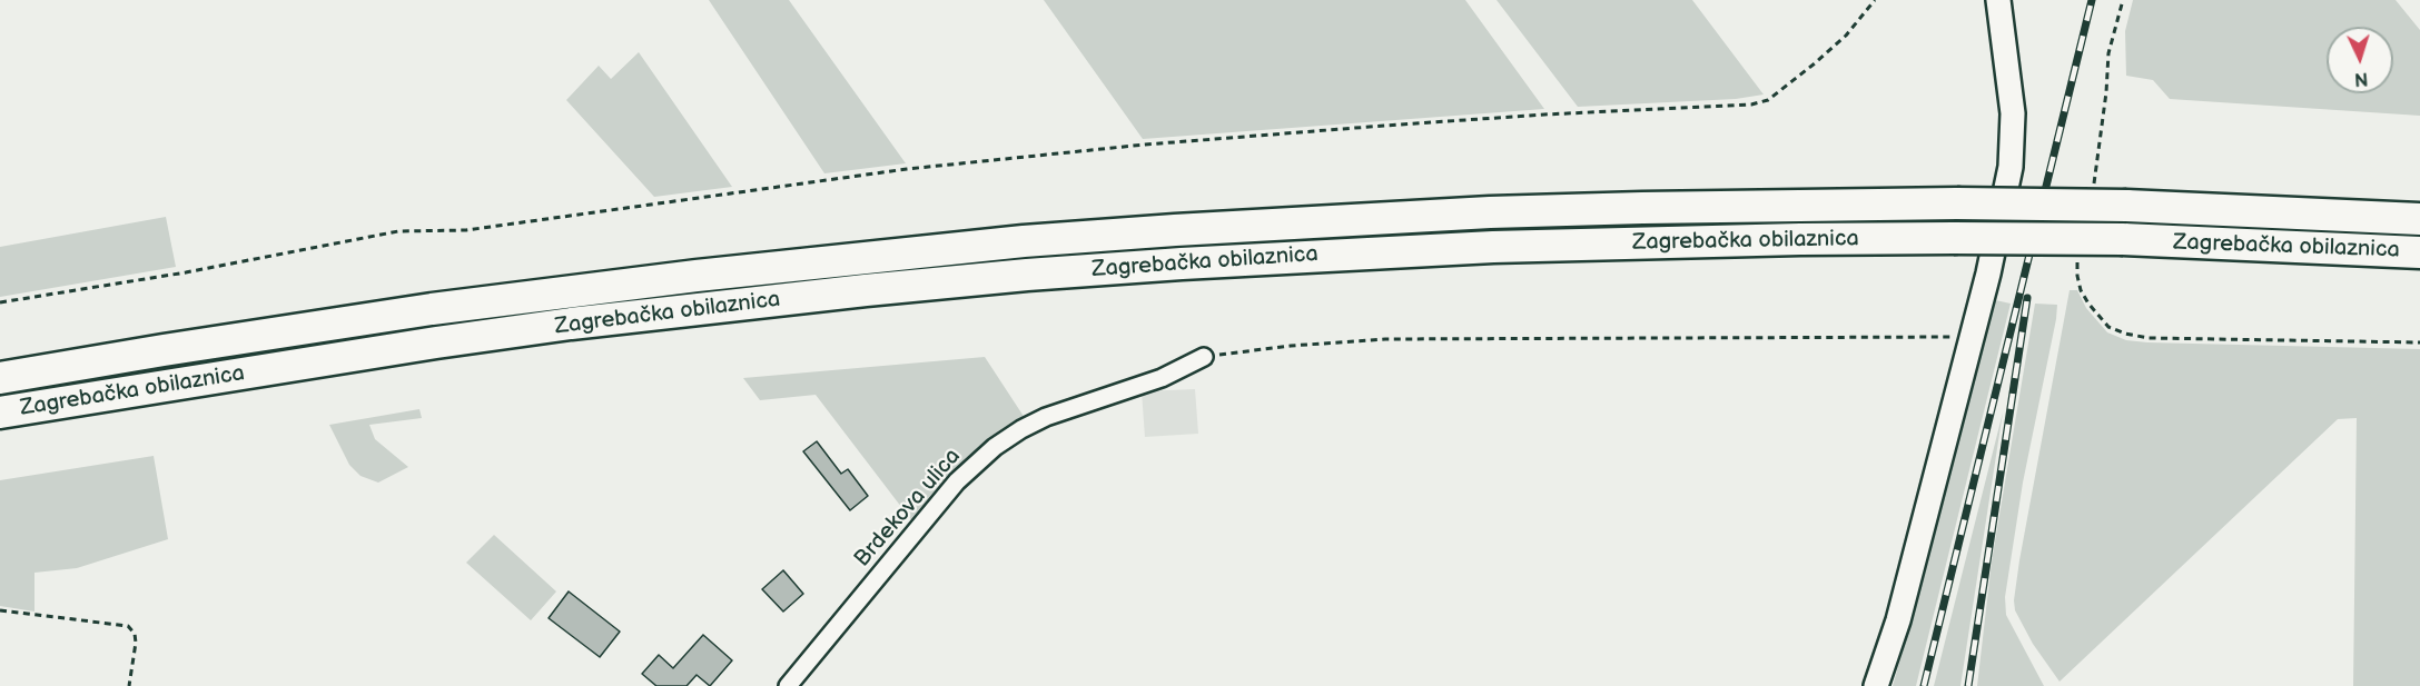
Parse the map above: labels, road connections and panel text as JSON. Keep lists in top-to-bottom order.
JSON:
{
  "streets": {
    "highway": ["Zagrebačka obilaznica"],
    "street": ["Brdekova ulica"]
  },
  "north": "bottom"
}
